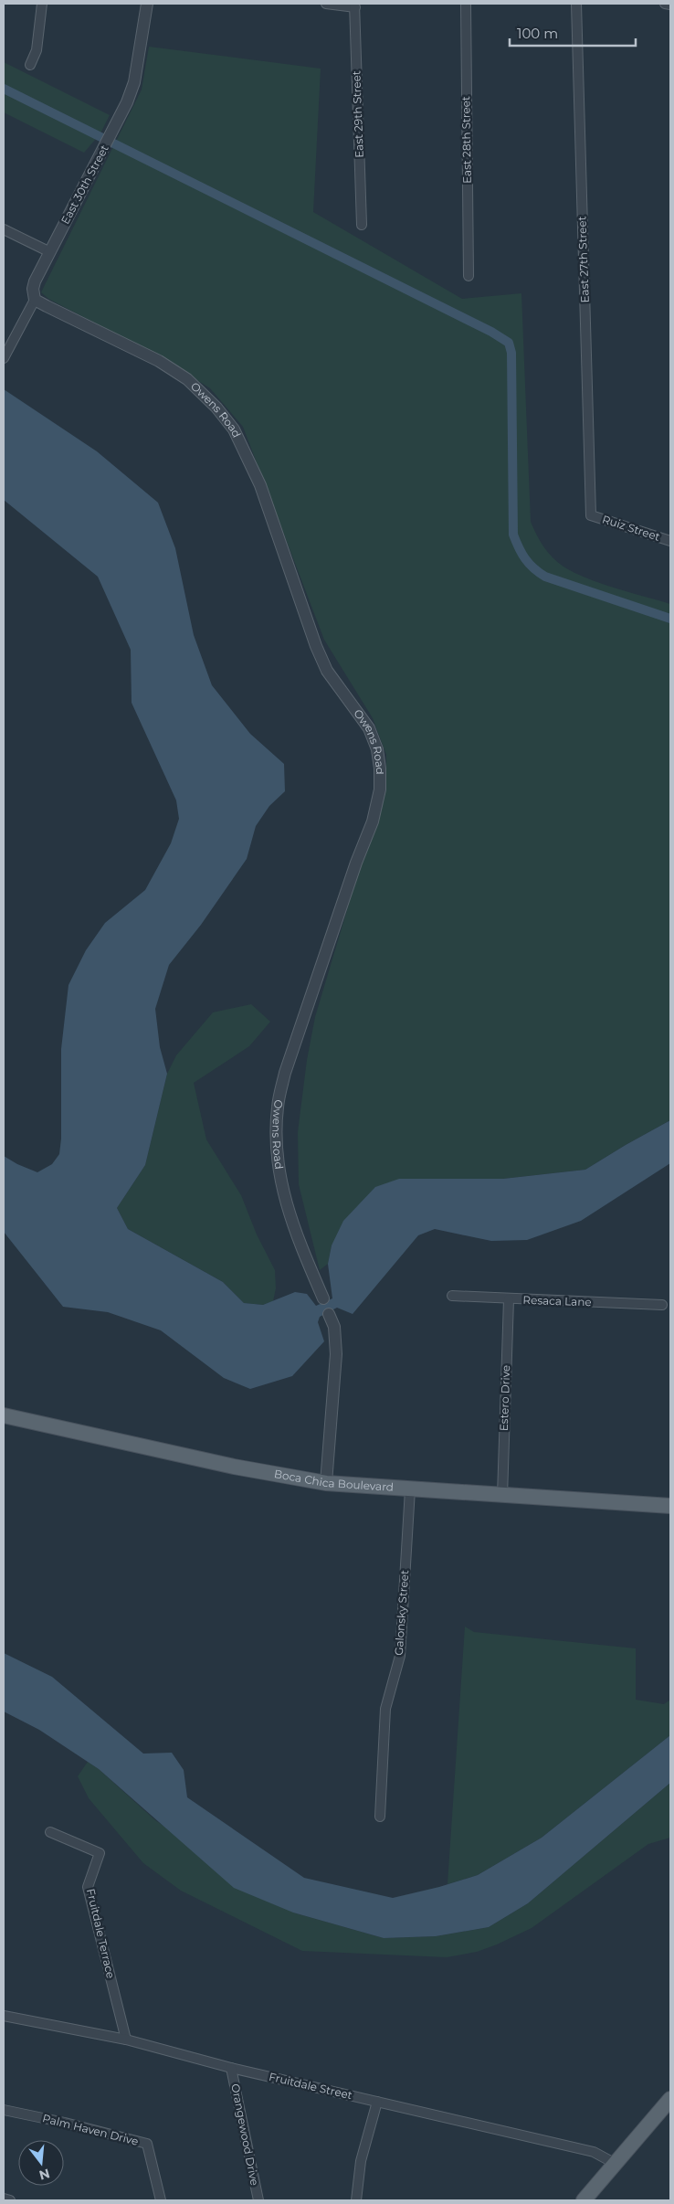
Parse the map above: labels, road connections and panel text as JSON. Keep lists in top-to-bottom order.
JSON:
{
  "streets": {
    "main road": ["Boca Chica Boulevard"],
    "street": [
      "East 29th Street",
      "East 28th Street",
      "East 30th Street",
      "East 27th Street",
      "Owens Road",
      "Ruiz Street",
      "Resaca Lane",
      "Estero Drive",
      "Galonsky Street",
      "Fruitdale Terrace",
      "Fruitdale Street",
      "Palm Haven Drive",
      "Orangewood Drive"
    ]
  },
  "crossings": [
    ["East 30th Street", "Owens Road"],
    ["East 27th Street", "Ruiz Street"],
    ["Resaca Lane", "Estero Drive"],
    ["Estero Drive", "Boca Chica Boulevard"],
    ["Boca Chica Boulevard", "Galonsky Street"],
    ["Fruitdale Terrace", "Fruitdale Street"],
    ["Fruitdale Street", "Orangewood Drive"]
  ],
  "scale_bar": "100 m",
  "north": "bottom"
}
